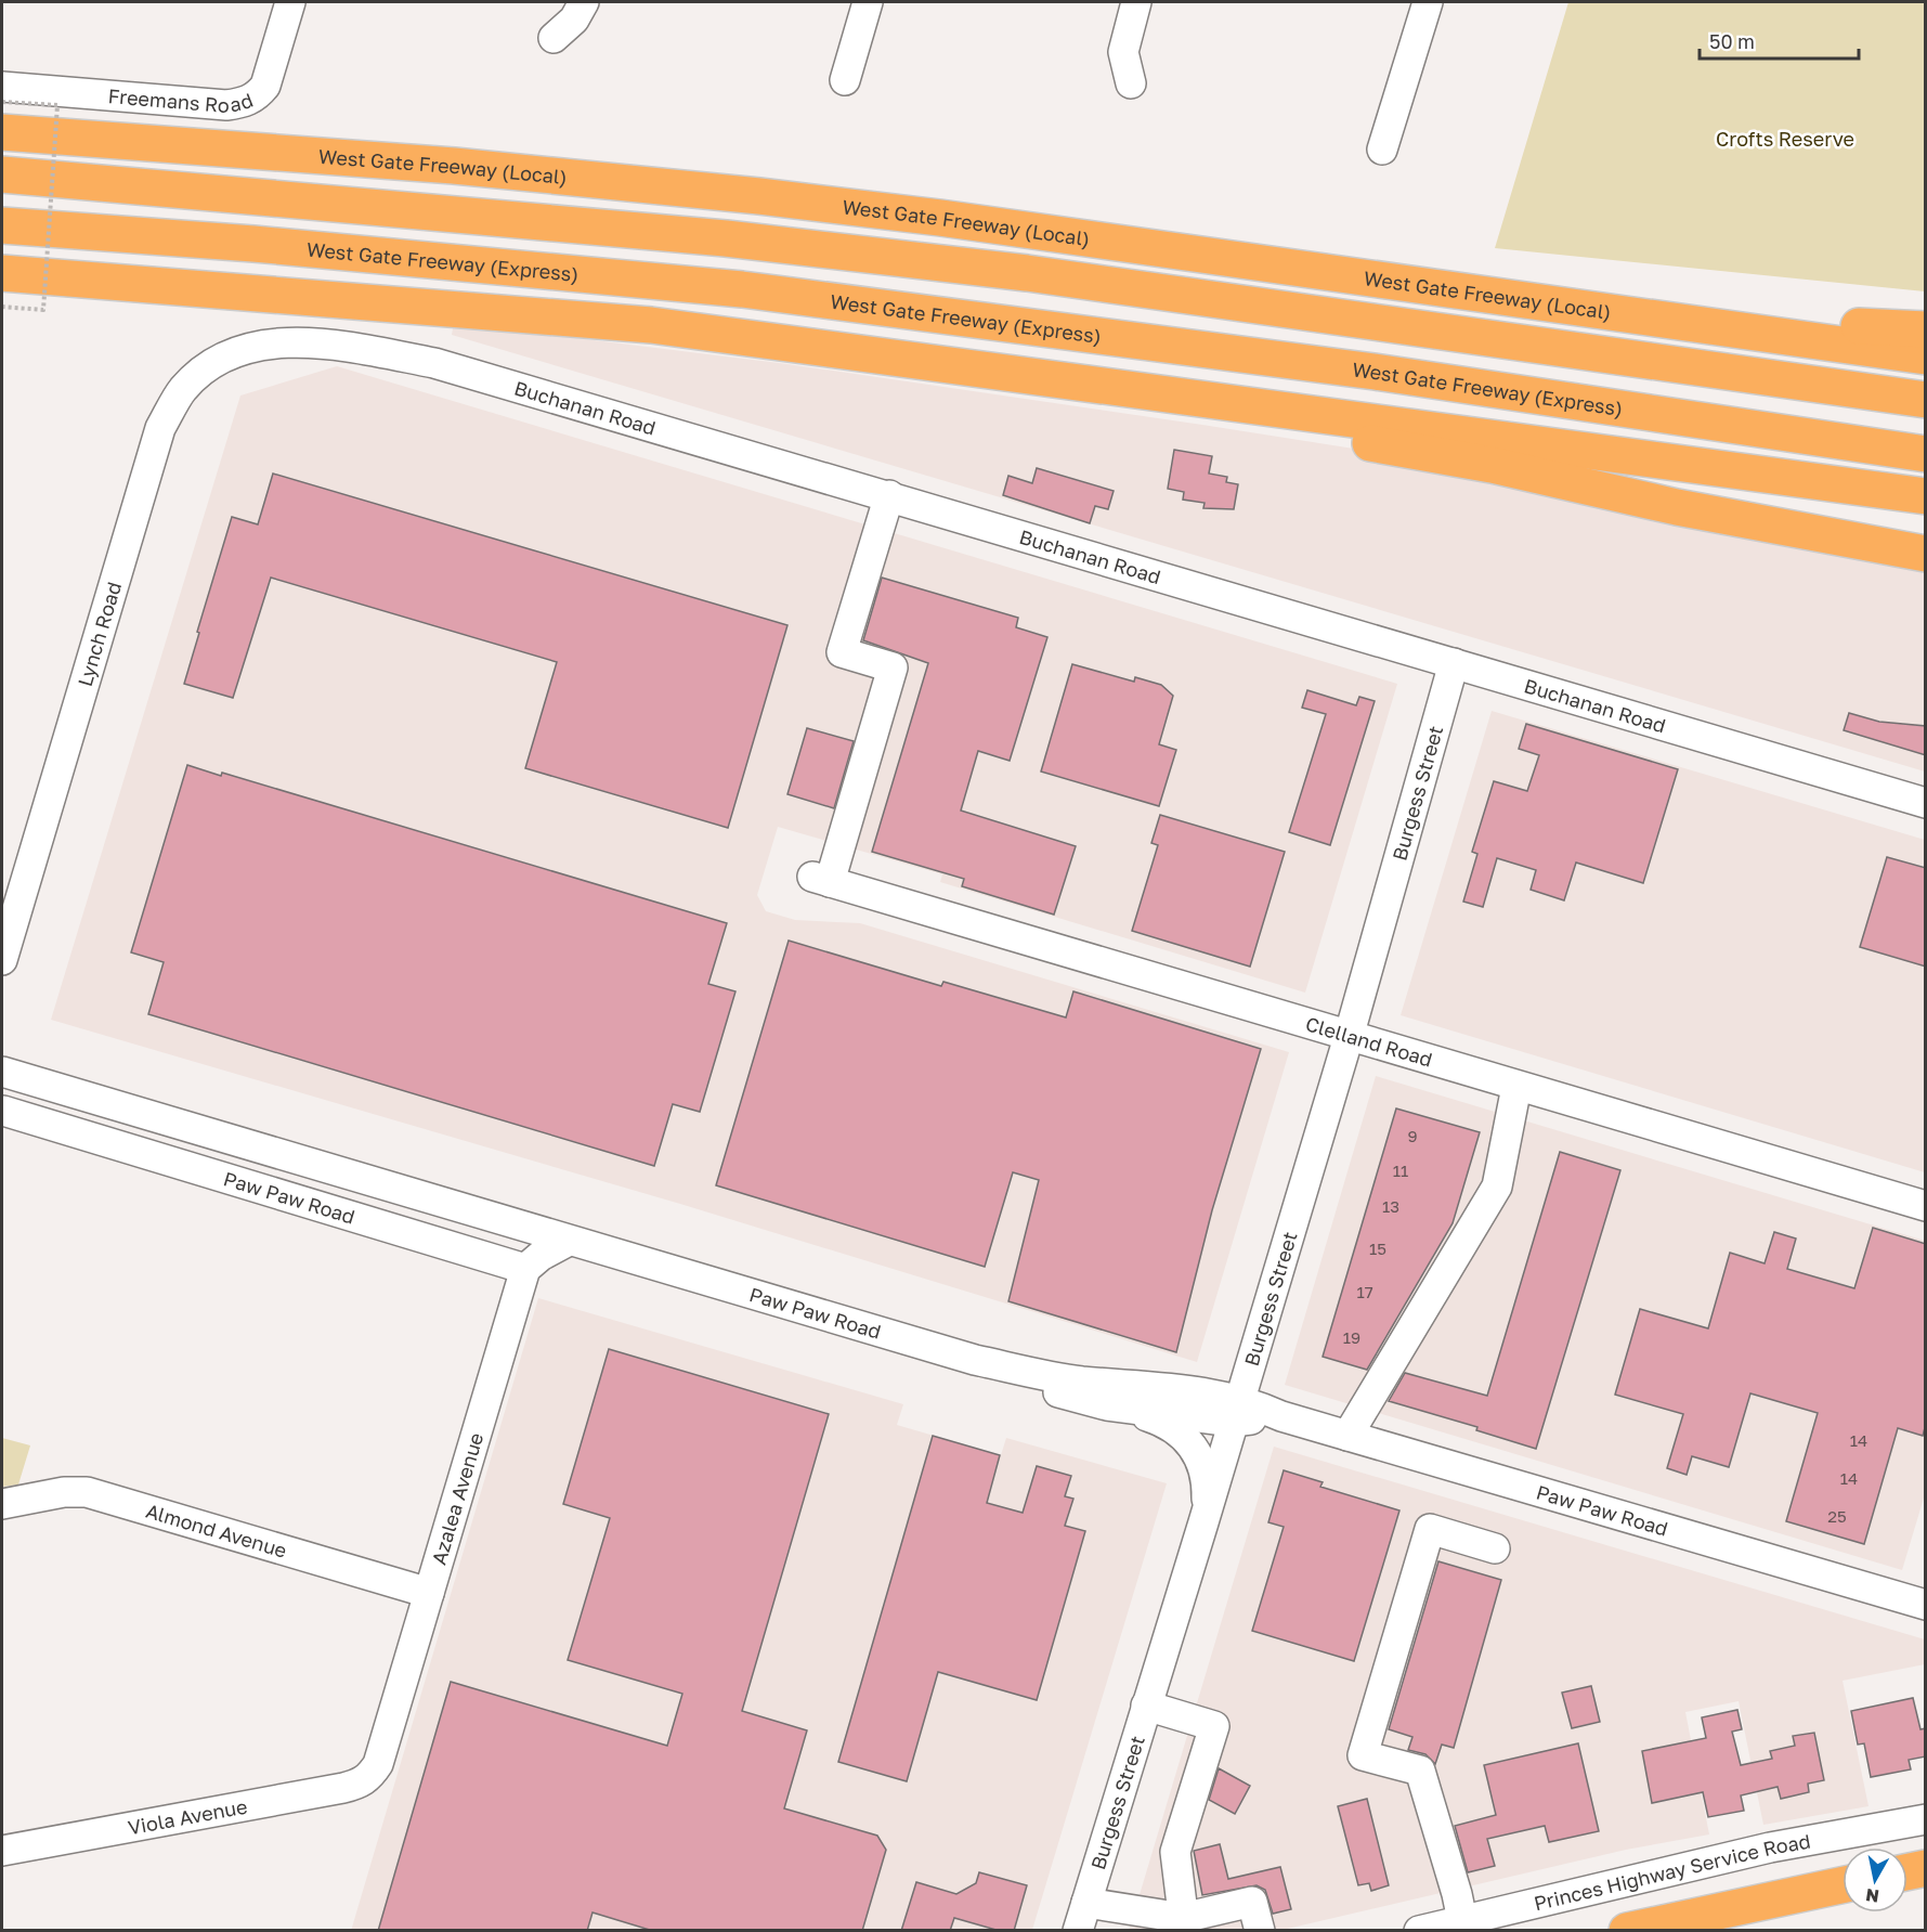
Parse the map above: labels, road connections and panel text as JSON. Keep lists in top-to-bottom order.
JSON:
{
  "streets": {
    "highway": ["West Gate Freeway (Local)", "West Gate Freeway (Express)"],
    "street": [
      "Freemans Road",
      "Buchanan Road",
      "Lynch Road",
      "Burgess Street",
      "Clelland Road",
      "Paw Paw Road",
      "Azalea Avenue",
      "Almond Avenue",
      "Viola Avenue",
      "Princes Highway Service Road"
    ]
  },
  "crossings": [
    ["Buchanan Road", "Lynch Road"],
    ["Buchanan Road", "Burgess Street"],
    ["Buchanan Road", "Clelland Road"],
    ["Burgess Street", "Clelland Road"],
    ["Burgess Street", "Paw Paw Road"],
    ["Paw Paw Road", "Azalea Avenue"],
    ["Azalea Avenue", "Almond Avenue"],
    ["Azalea Avenue", "Viola Avenue"]
  ],
  "parks": ["Crofts Reserve"],
  "house_numbers": [
    "9",
    "11",
    "13",
    "15",
    "17",
    "19",
    "14",
    "14",
    "25"
  ],
  "scale_bar": "50 m",
  "north": "bottom"
}
